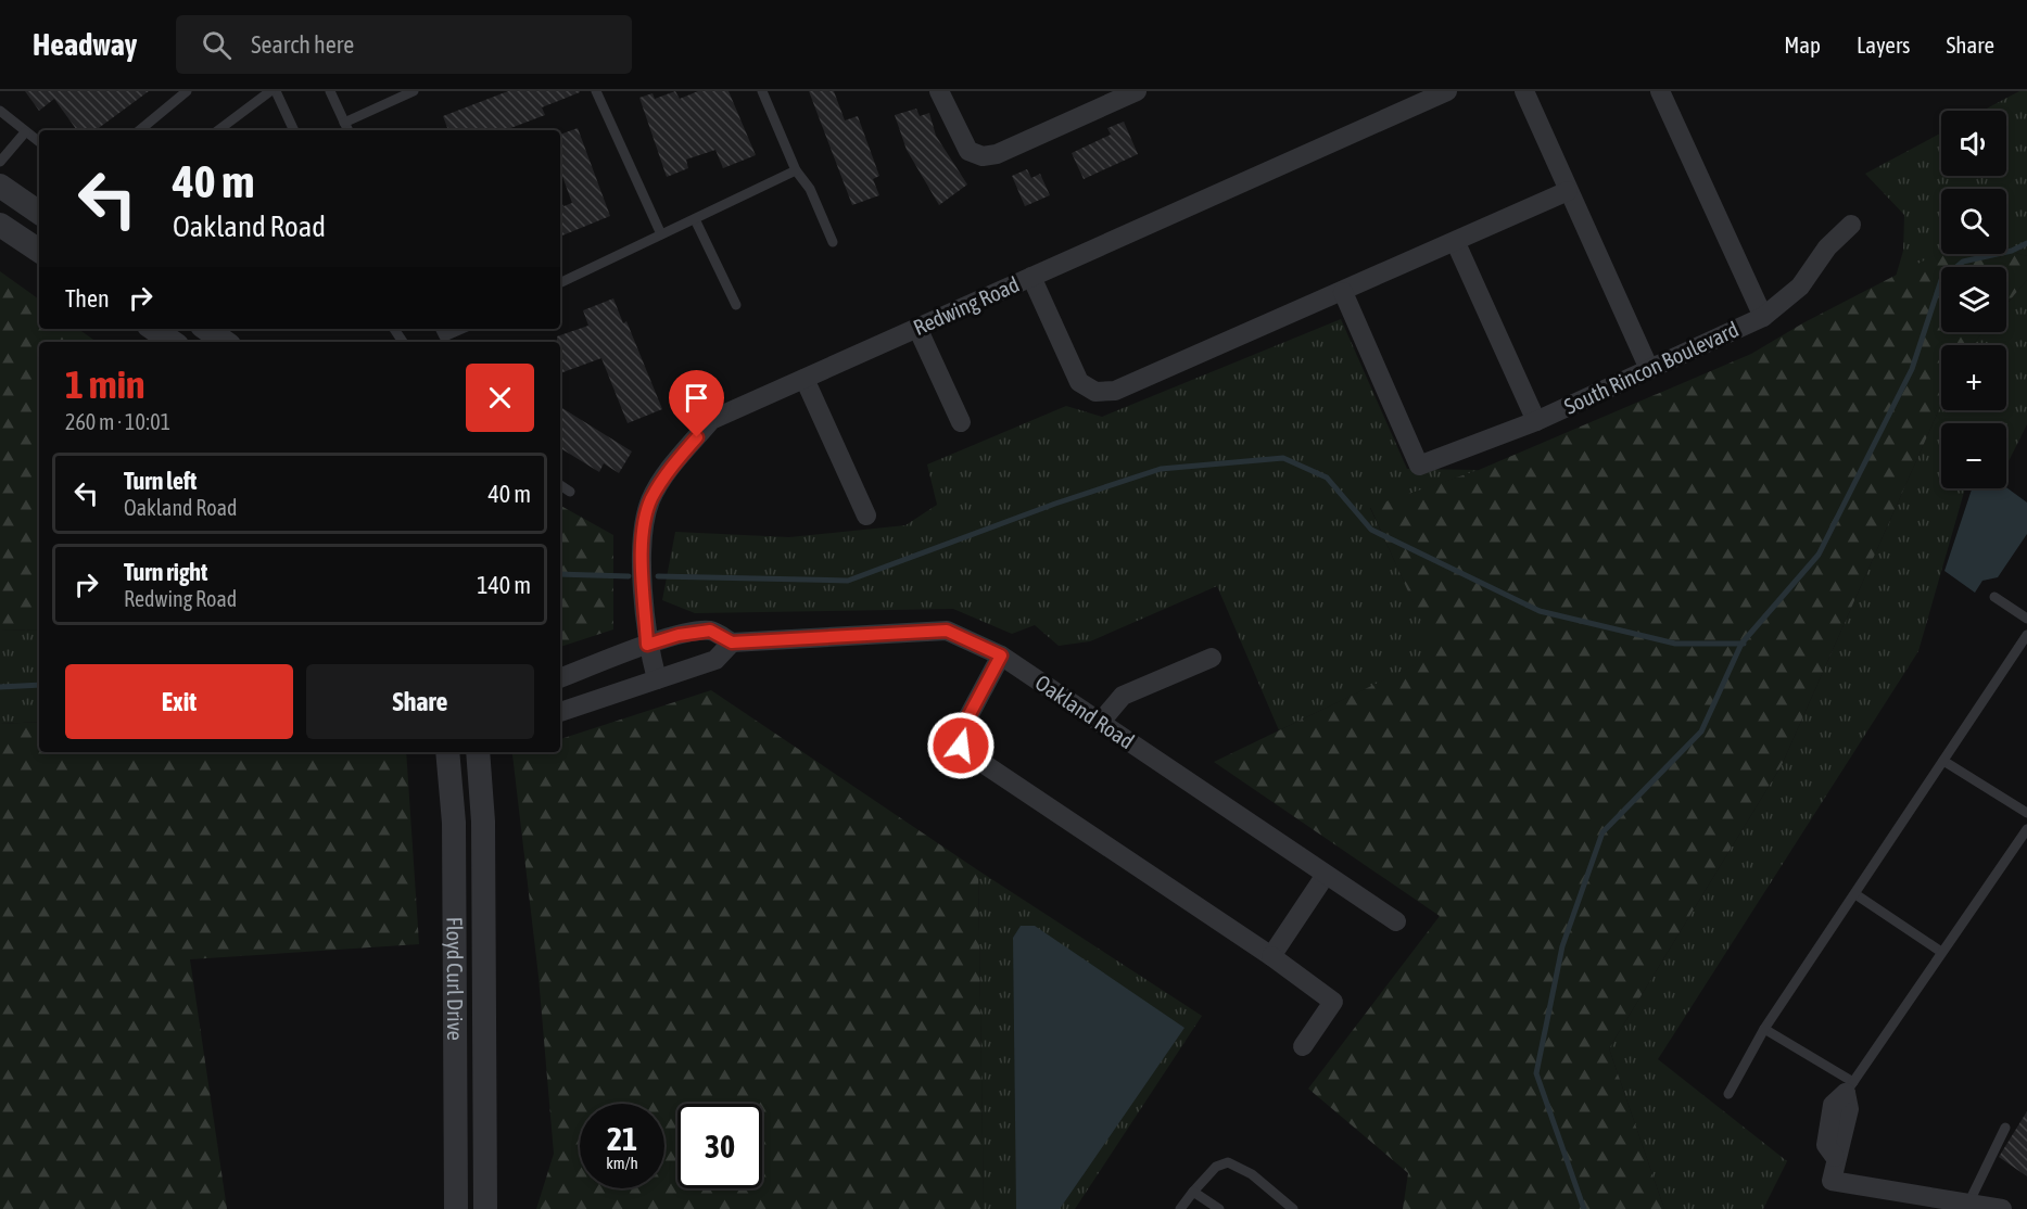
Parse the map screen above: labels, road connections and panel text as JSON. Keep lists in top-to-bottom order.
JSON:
{
  "streets": {
    "street": [
      "Redwing Road",
      "South Rincon Boulevard",
      "Oakland Road",
      "Floyd Curl Drive"
    ]
  },
  "crossings": [
    ["Redwing Road", "Oakland Road"]
  ],
  "page": {
    "header": "Headway",
    "search": "Search here",
    "nav": ["Map", "Layers", "Share"],
    "map_buttons": ["+", "−"],
    "turn": ["40 m", "Oakland Road"],
    "then": "Then",
    "heading": ["1 min", "260 m · 10:01"],
    "list": [
      {
        "name": "Turn left",
        "note": "Oakland Road",
        "value": "40 m"
      },
      {
        "name": "Turn right",
        "note": "Redwing Road",
        "value": "140 m"
      }
    ],
    "buttons": ["Exit", "Share"],
    "speed": "21 km/h",
    "limit": "30"
  }
}
